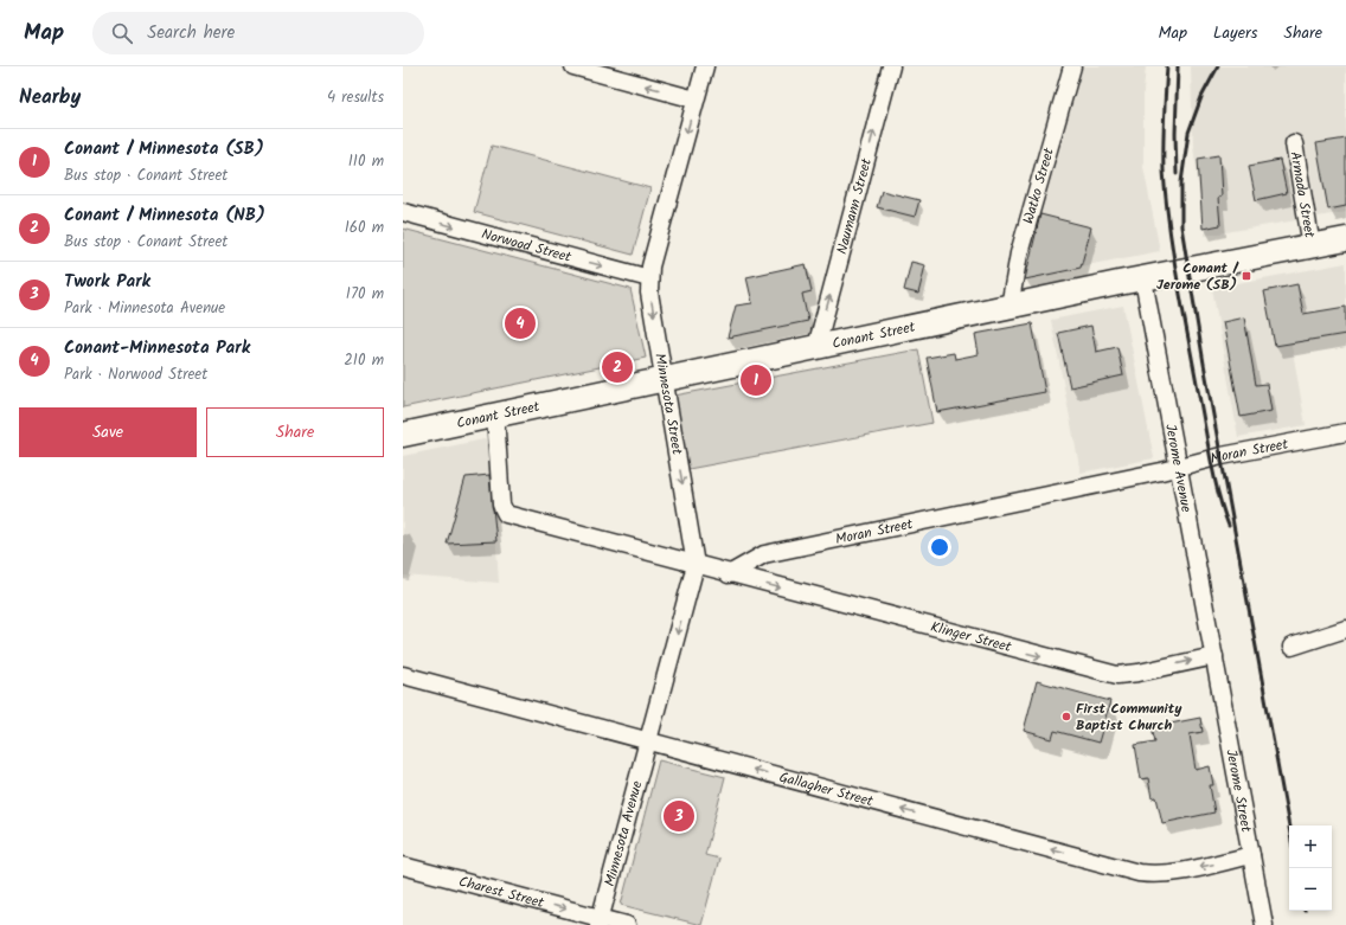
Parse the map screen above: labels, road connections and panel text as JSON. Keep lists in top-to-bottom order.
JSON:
{
  "streets": {
    "main road": ["Conant Street"],
    "street": [
      "Watko Street",
      "Armada Street",
      "Naumann Street",
      "Norwood Street",
      "Minnesota Street",
      "Moran Street",
      "Jerome Avenue",
      "Klinger Street",
      "Gallagher Street",
      "Jerome Street",
      "Minnesota Avenue",
      "Charest Street"
    ]
  },
  "crossings": [
    ["Watko Street", "Conant Street"],
    ["Armada Street", "Conant Street"],
    ["Naumann Street", "Conant Street"],
    ["Norwood Street", "Minnesota Street"],
    ["Conant Street", "Minnesota Street"],
    ["Conant Street", "Jerome Avenue"],
    ["Minnesota Street", "Gallagher Street"],
    ["Minnesota Street", "Minnesota Avenue"],
    ["Moran Street", "Jerome Avenue"],
    ["Moran Street", "Klinger Street"],
    ["Jerome Avenue", "Klinger Street"],
    ["Jerome Avenue", "Jerome Street"],
    ["Klinger Street", "Jerome Street"],
    ["Gallagher Street", "Jerome Street"],
    ["Gallagher Street", "Minnesota Avenue"],
    ["Minnesota Avenue", "Charest Street"]
  ],
  "one_way": [
    "Naumann Street",
    "Norwood Street",
    "Minnesota Street",
    "Klinger Street",
    "Gallagher Street",
    "Charest Street"
  ],
  "places": {
    "transit": ["Conant / Jerome (SB)"],
    "other": ["First Community Baptist Church"]
  },
  "page": {
    "header": "Map",
    "search": "Search here",
    "nav": ["Map", "Layers", "Share"],
    "heading": ["Nearby", "4 results"],
    "list": [
      {
        "mark": "1",
        "name": "Conant / Minnesota (SB)",
        "note": "Bus stop · Conant Street",
        "value": "110 m"
      },
      {
        "mark": "2",
        "name": "Conant / Minnesota (NB)",
        "note": "Bus stop · Conant Street",
        "value": "160 m"
      },
      {
        "mark": "3",
        "name": "Twork Park",
        "note": "Park · Minnesota Avenue",
        "value": "170 m"
      },
      {
        "mark": "4",
        "name": "Conant-Minnesota Park",
        "note": "Park · Norwood Street",
        "value": "210 m"
      }
    ],
    "pins": [
      "4",
      "2",
      "1",
      "3"
    ],
    "buttons": ["Save", "Share"],
    "map_buttons": ["+", "−"]
  }
}
